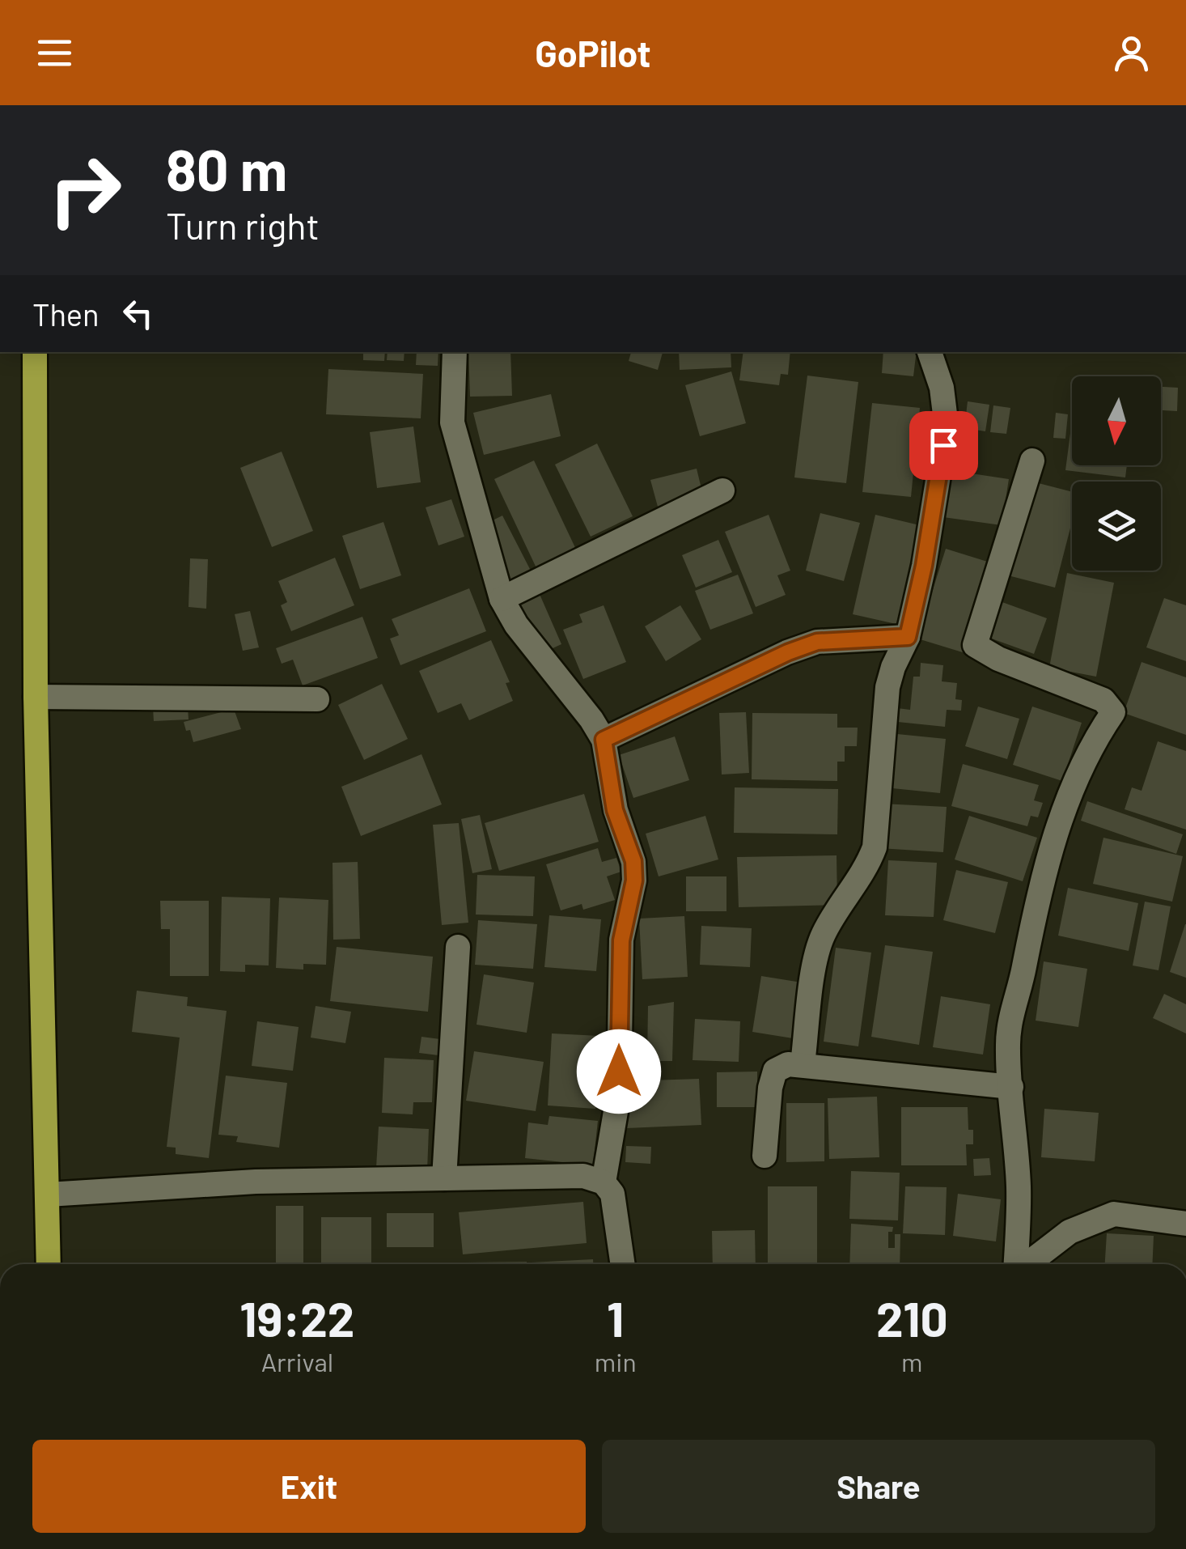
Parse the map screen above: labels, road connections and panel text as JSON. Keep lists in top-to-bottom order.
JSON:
{
  "north": "bottom",
  "page": {
    "header": "GoPilot",
    "turn": ["80 m", "Turn right"],
    "then": "Then",
    "eta": [
      "19:22",
      "Arrival",
      "1",
      "min",
      "210",
      "m"
    ],
    "buttons": ["Exit", "Share"]
  }
}
